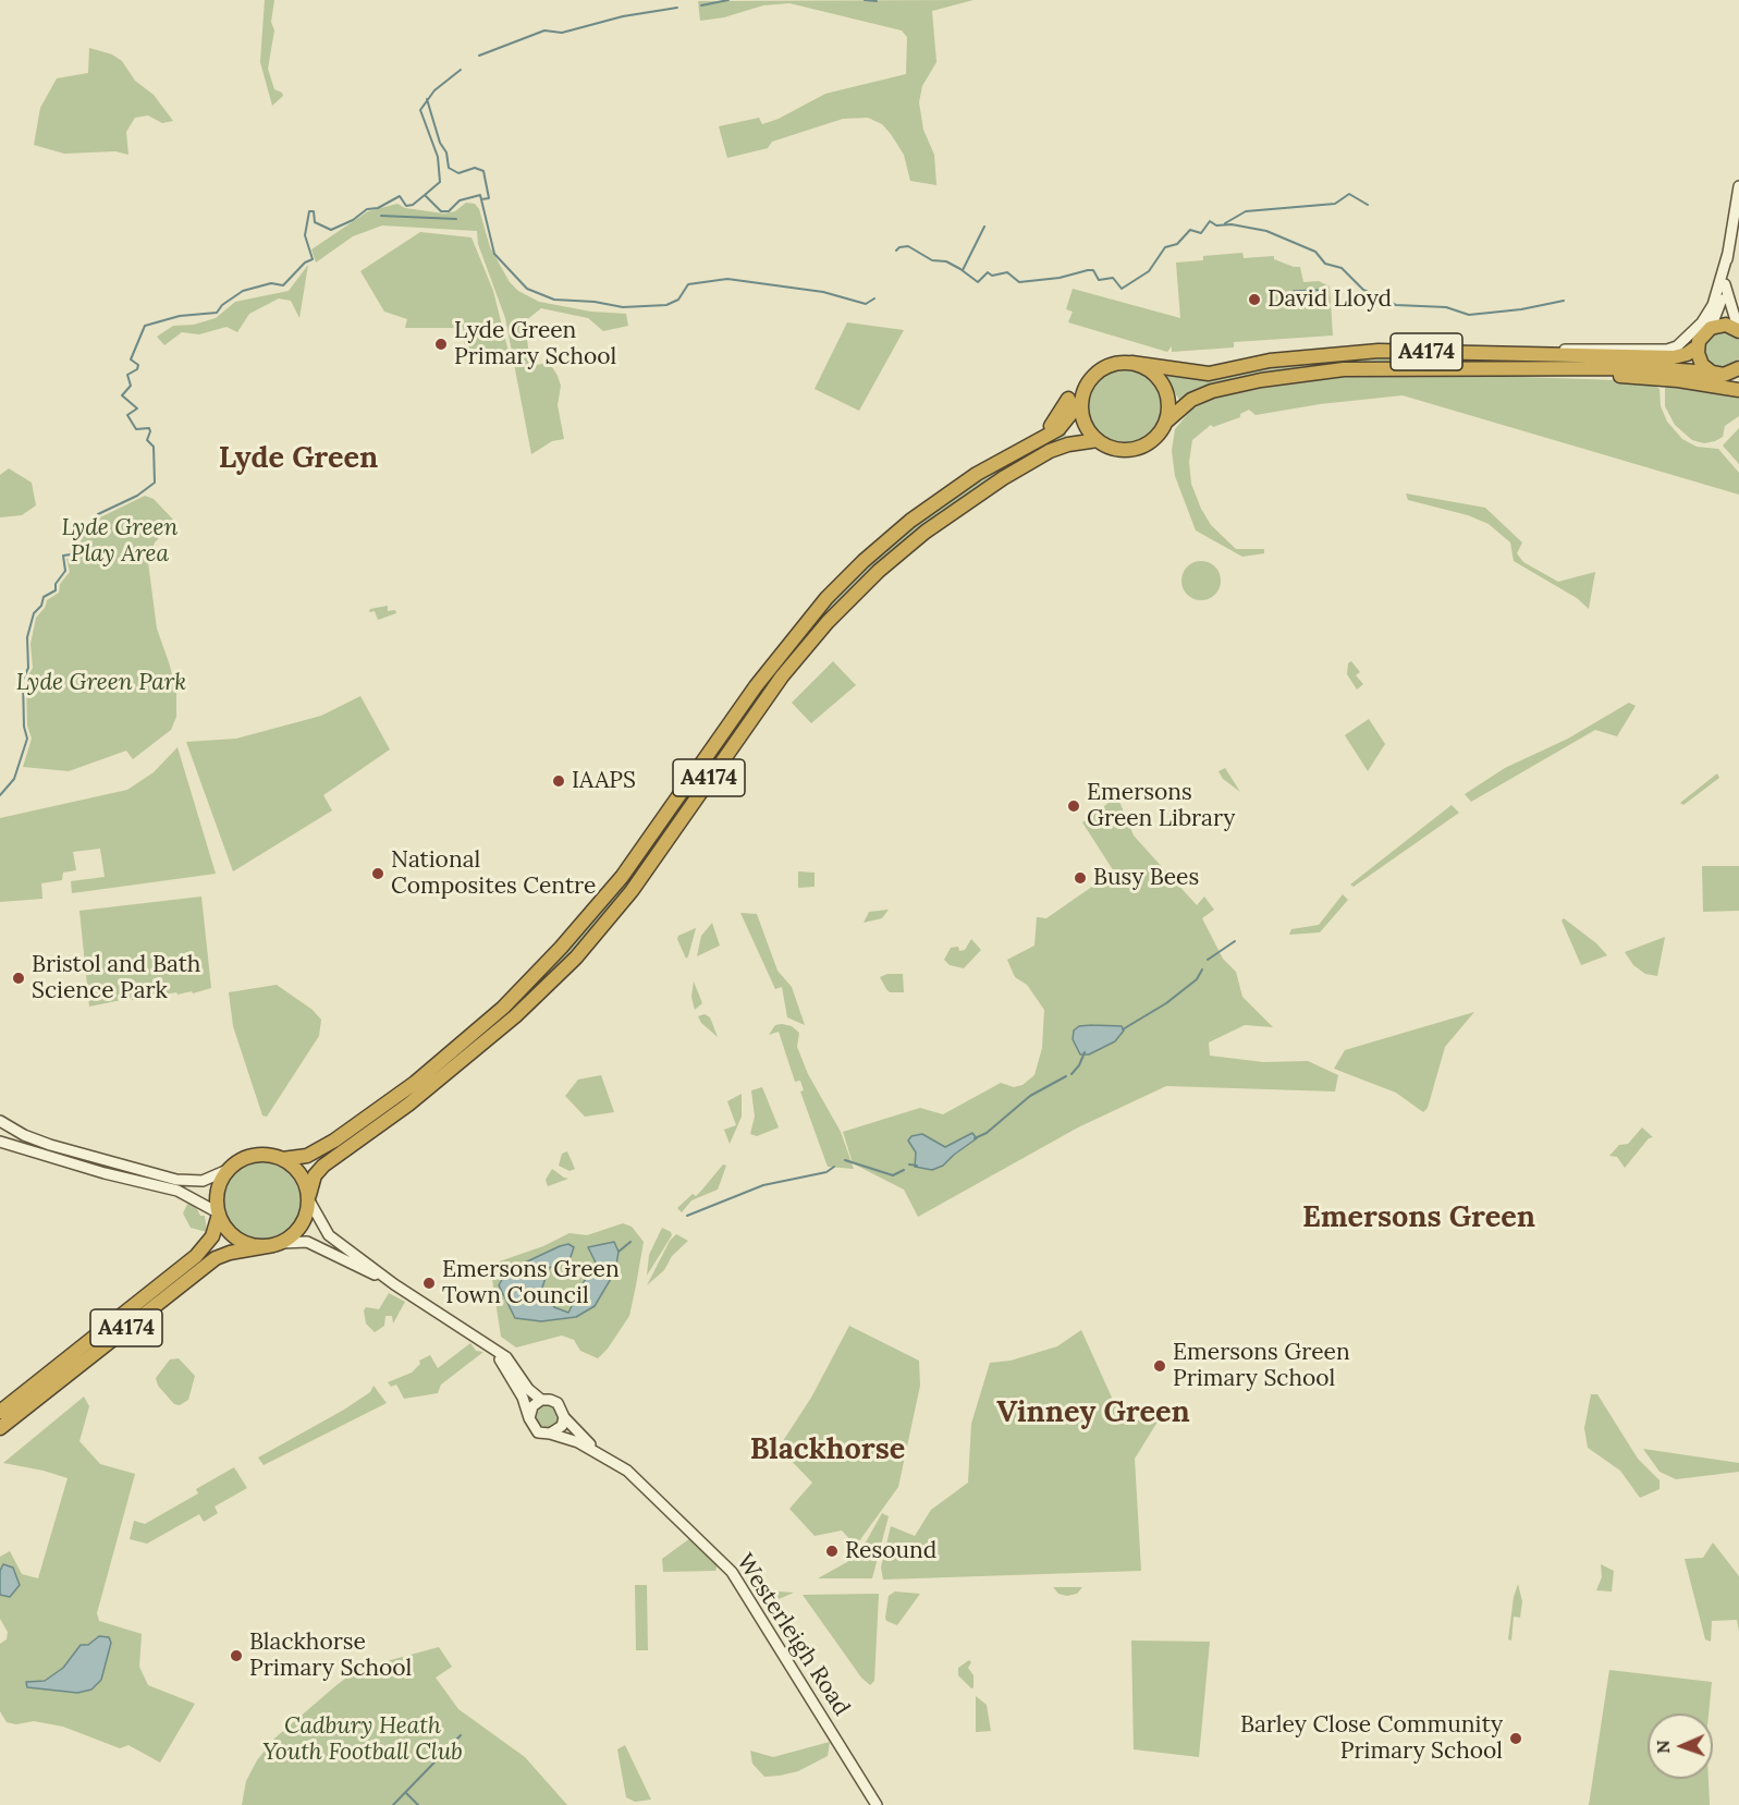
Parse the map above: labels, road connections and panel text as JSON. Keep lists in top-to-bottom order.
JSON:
{
  "streets": {
    "highway": ["A4174"],
    "street": ["Westerleigh Road"]
  },
  "districts": [
    "Lyde Green",
    "Emersons Green",
    "Vinney Green",
    "Blackhorse"
  ],
  "parks": ["Lyde Green Play Area", "Lyde Green Park", "Cadbury Heath Youth Football Club"],
  "places": [
    "David Lloyd",
    "Lyde Green Primary School",
    "IAAPS",
    "Emersons Green Library",
    "National Composites Centre",
    "Busy Bees",
    "Bristol and Bath Science Park",
    "Emersons Green Town Council",
    "Emersons Green Primary School",
    "Resound",
    "Blackhorse Primary School",
    "Barley Close Community Primary School"
  ],
  "north": "left"
}
